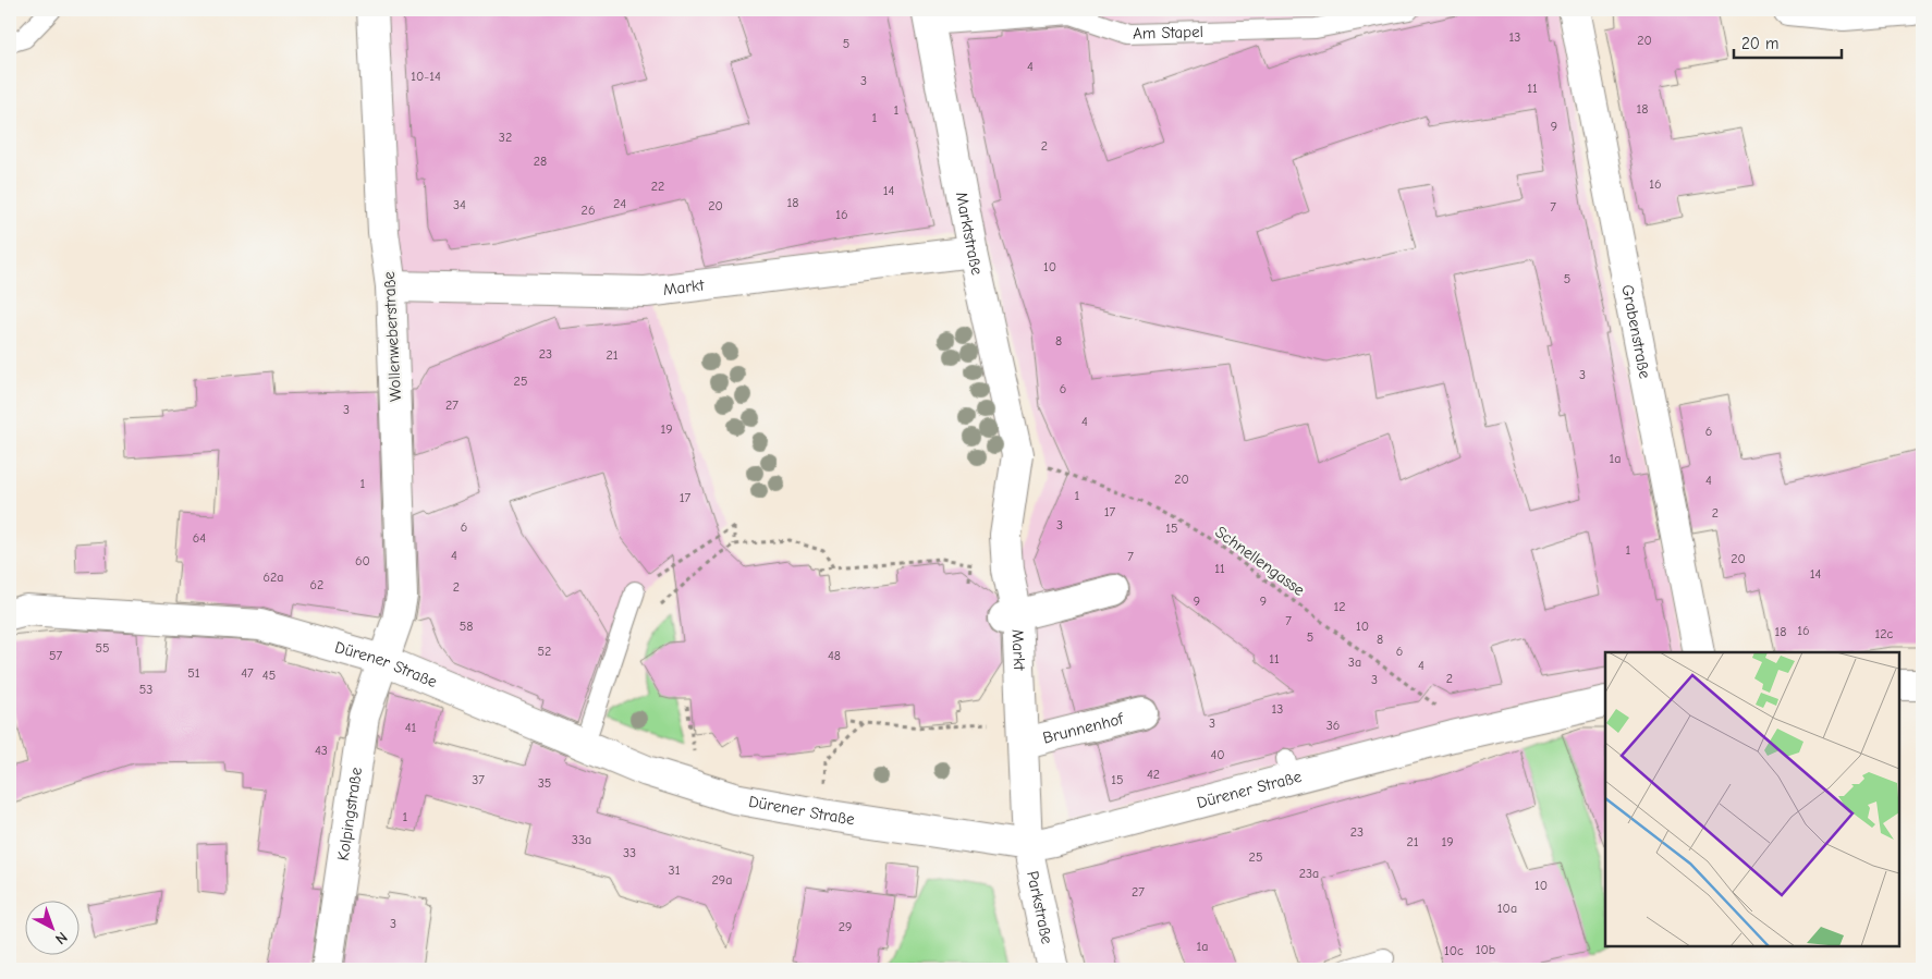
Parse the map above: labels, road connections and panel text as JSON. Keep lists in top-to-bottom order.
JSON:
{
  "streets": {
    "street": [
      "Marktstraße",
      "Markt",
      "Grabenstraße",
      "Wollenweberstraße",
      "Dürener Straße",
      "Brunnenhof",
      "Kolpingstraße",
      "Parkstraße"
    ],
    "lane": ["Am Stapel"],
    "path": ["Schnellengasse"]
  },
  "crossings": [
    ["Am Stapel", "Marktstraße"],
    ["Marktstraße", "Markt"],
    ["Marktstraße", "Schnellengasse"],
    ["Markt", "Wollenweberstraße"],
    ["Markt", "Schnellengasse"],
    ["Markt", "Dürener Straße"],
    ["Markt", "Brunnenhof"],
    ["Markt", "Parkstraße"],
    ["Wollenweberstraße", "Dürener Straße"],
    ["Wollenweberstraße", "Kolpingstraße"],
    ["Schnellengasse", "Dürener Straße"],
    ["Dürener Straße", "Kolpingstraße"],
    ["Dürener Straße", "Parkstraße"]
  ],
  "house_numbers": [
    "13",
    "20",
    "5",
    "4",
    "10-14",
    "3",
    "11",
    "18",
    "1",
    "1",
    "9",
    "32",
    "2",
    "28",
    "16",
    "22",
    "14",
    "18",
    "24",
    "34",
    "20",
    "7",
    "26",
    "16",
    "10",
    "5",
    "8",
    "23",
    "21",
    "3",
    "25",
    "6",
    "27",
    "3",
    "4",
    "19",
    "6",
    "1a",
    "20",
    "4",
    "1",
    "1",
    "17",
    "17",
    "2",
    "3",
    "6",
    "15",
    "64",
    "1",
    "4",
    "7",
    "20",
    "60",
    "11",
    "14",
    "62a",
    "62",
    "2",
    "9",
    "9",
    "12",
    "7",
    "58",
    "10",
    "16",
    "18",
    "12c",
    "5",
    "8",
    "55",
    "52",
    "6",
    "57",
    "48",
    "11",
    "3a",
    "4",
    "51",
    "47",
    "45",
    "2",
    "3",
    "53",
    "13",
    "3",
    "36",
    "41",
    "43",
    "40",
    "42",
    "37",
    "15",
    "35",
    "1",
    "23",
    "33a",
    "21",
    "19",
    "33",
    "25",
    "31",
    "23a",
    "29a",
    "10",
    "27",
    "10a",
    "3",
    "29",
    "1a",
    "10b",
    "10c"
  ],
  "scale_bar": "20 m",
  "north": "bottom right"
}
